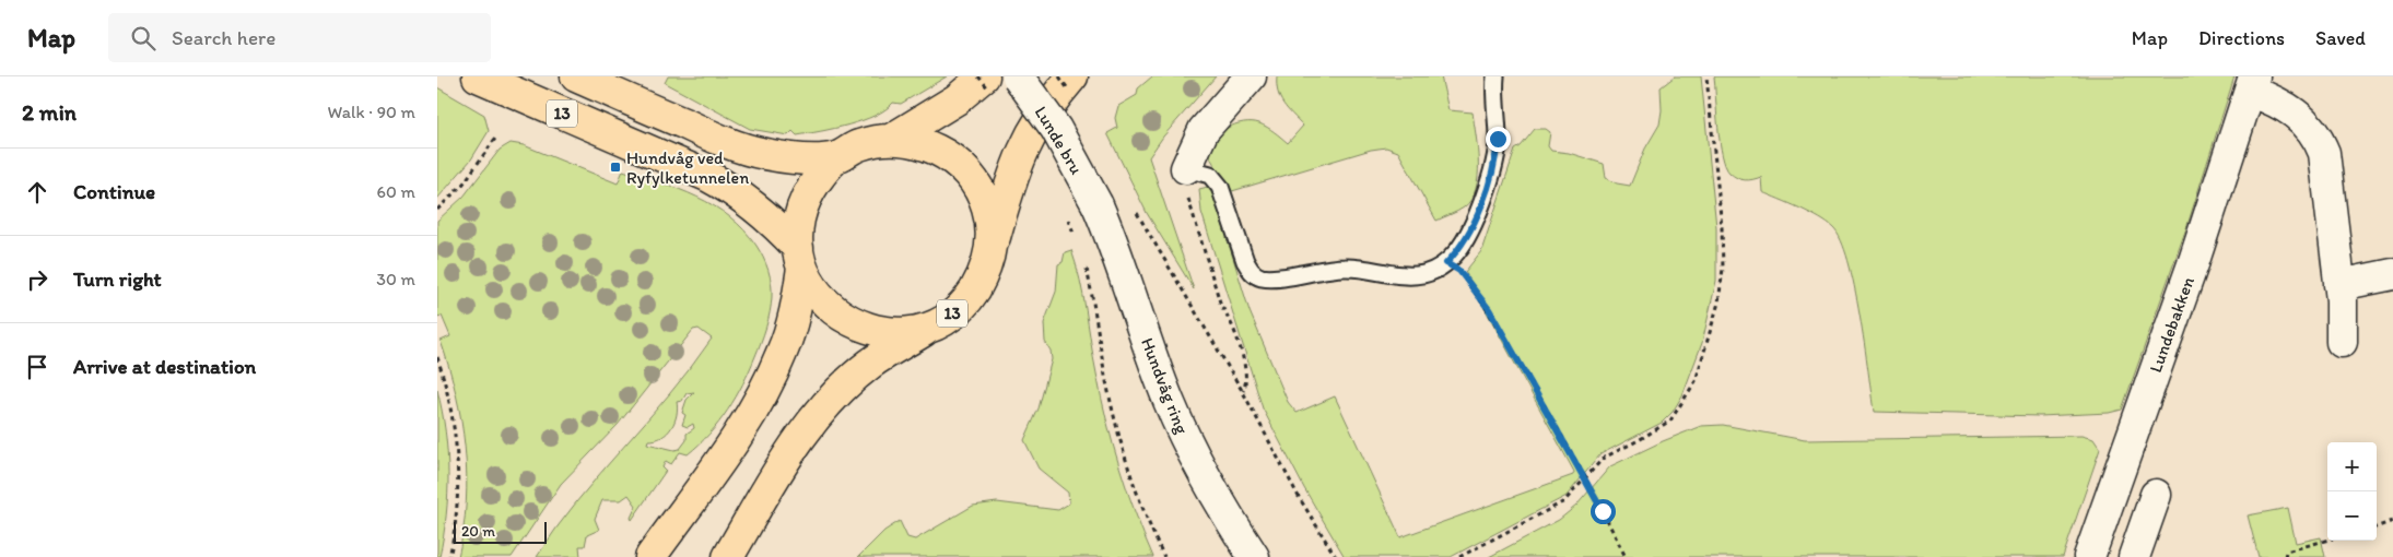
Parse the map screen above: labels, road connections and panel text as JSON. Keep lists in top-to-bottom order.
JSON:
{
  "streets": {
    "highway": ["13"],
    "street": ["Lunde bru", "Lundebakken", "Hundvåg ring"]
  },
  "crossings": [
    ["Lunde bru", "Hundvåg ring"]
  ],
  "places": {
    "transit": ["Hundvåg ved Ryfylketunnelen"]
  },
  "scale_bar": "20 m",
  "page": {
    "header": "Map",
    "search": "Search here",
    "nav": ["Map", "Directions", "Saved"],
    "heading": ["2 min", "Walk · 90 m"],
    "list": [
      ["Continue", "60 m"],
      ["Turn right", "30 m"],
      "Arrive at destination"
    ],
    "map_buttons": ["+", "−"],
    "scale": "20 m"
  }
}
